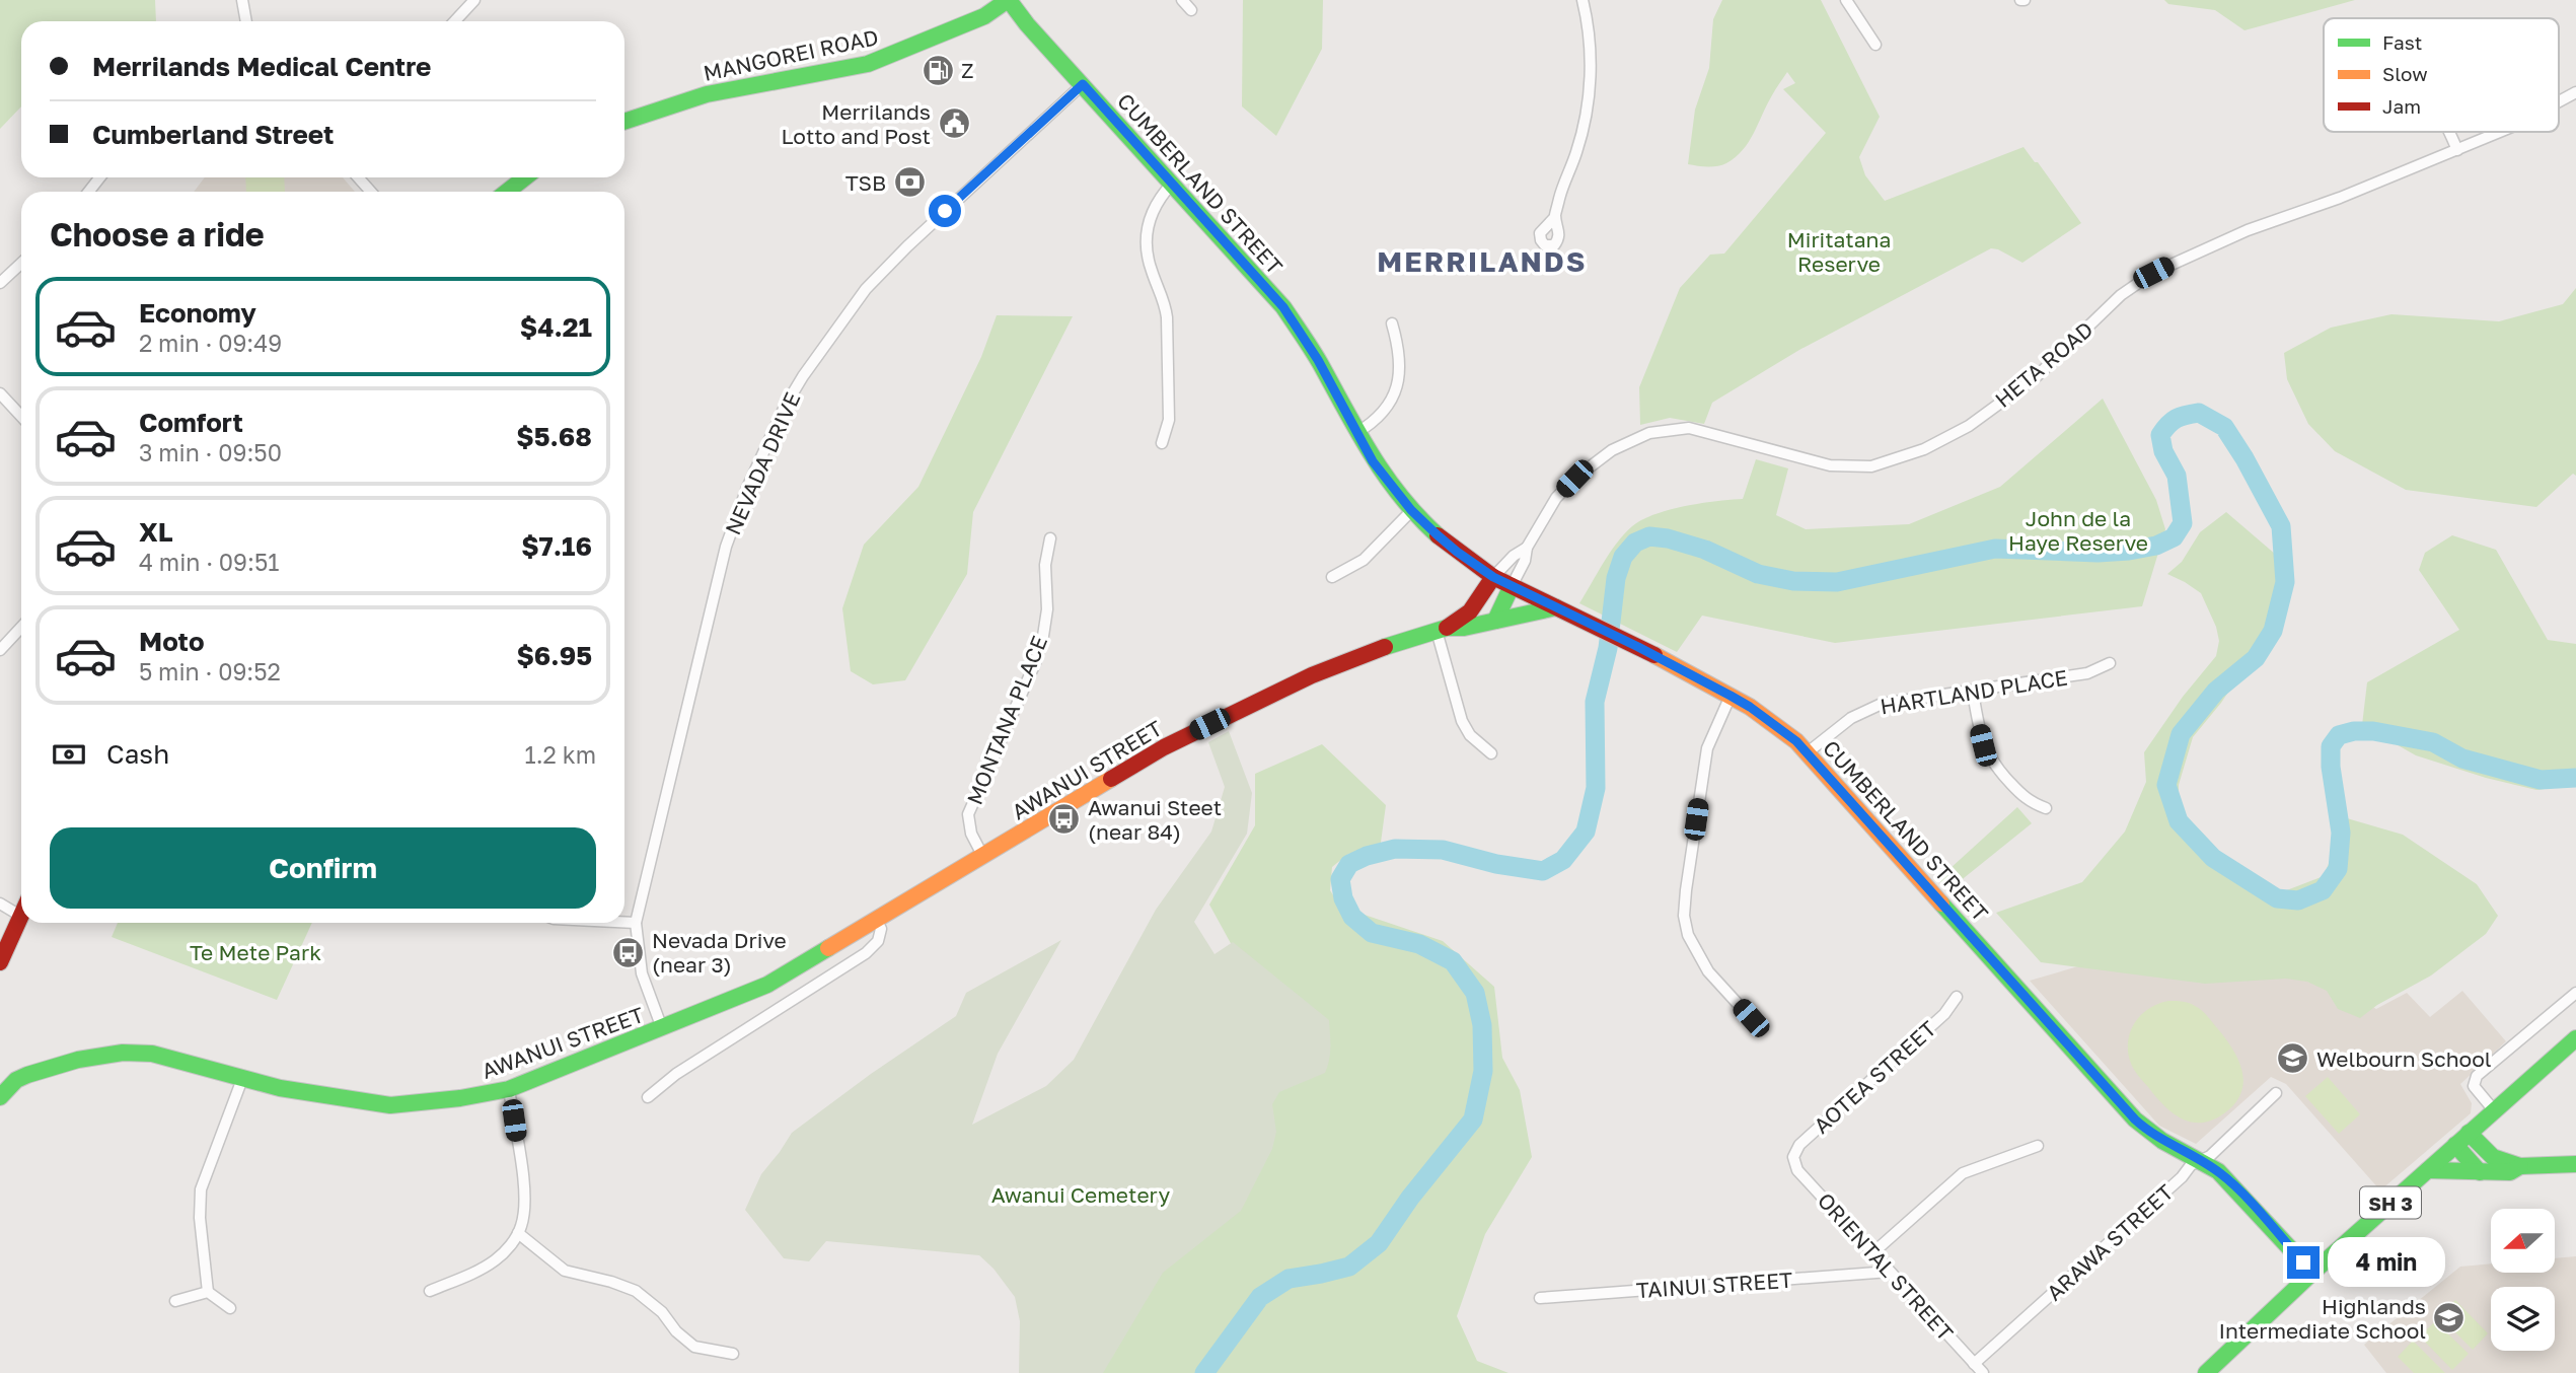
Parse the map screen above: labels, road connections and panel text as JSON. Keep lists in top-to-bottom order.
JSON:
{
  "streets": {
    "main road": [
      "MANGOREI ROAD",
      "CUMBERLAND STREET",
      "AWANUI STREET",
      "SH 3"
    ],
    "street": [
      "HETA ROAD",
      "NEVADA DRIVE",
      "HARTLAND PLACE",
      "MONTANA PLACE",
      "AOTEA STREET",
      "ARAWA STREET",
      "ORIENTAL STREET",
      "TAINUI STREET"
    ]
  },
  "crossings": [
    ["MANGOREI ROAD", "CUMBERLAND STREET"],
    ["CUMBERLAND STREET", "HETA ROAD"],
    ["CUMBERLAND STREET", "NEVADA DRIVE"],
    ["CUMBERLAND STREET", "HARTLAND PLACE"],
    ["CUMBERLAND STREET", "AWANUI STREET"],
    ["CUMBERLAND STREET", "SH 3"],
    ["CUMBERLAND STREET", "ARAWA STREET"],
    ["HETA ROAD", "AWANUI STREET"],
    ["NEVADA DRIVE", "AWANUI STREET"],
    ["MONTANA PLACE", "AWANUI STREET"],
    ["AOTEA STREET", "ORIENTAL STREET"],
    ["ARAWA STREET", "ORIENTAL STREET"],
    ["ORIENTAL STREET", "TAINUI STREET"]
  ],
  "districts": ["MERRILANDS"],
  "parks": [
    "Miritatana Reserve",
    "John de la Haye Reserve",
    "Te Mete Park",
    "Awanui Cemetery"
  ],
  "places": {
    "fuel station": ["Z"],
    "public building": ["Merrilands Lotto and Post"],
    "bank": ["TSB"],
    "bus stop": ["Awanui Steet (near 84)", "Nevada Drive (near 3)"],
    "school or university": ["Welbourn School", "Highlands Intermediate School"]
  },
  "legend": ["Fast", "Slow", "Jam"],
  "north": "left",
  "page": {
    "banner": ["Merrilands Medical Centre", "Cumberland Street"],
    "heading": "Choose a ride",
    "list": [
      {
        "name": "Economy",
        "note": "2 min · 09:49",
        "value": "$4.21"
      },
      {
        "name": "Comfort",
        "note": "3 min · 09:50",
        "value": "$5.68"
      },
      {
        "name": "XL",
        "note": "4 min · 09:51",
        "value": "$7.16"
      },
      {
        "name": "Moto",
        "note": "5 min · 09:52",
        "value": "$6.95"
      }
    ],
    "pay": ["Cash", "1.2 km"],
    "buttons": "Confirm",
    "bubble": "4 min"
  }
}
